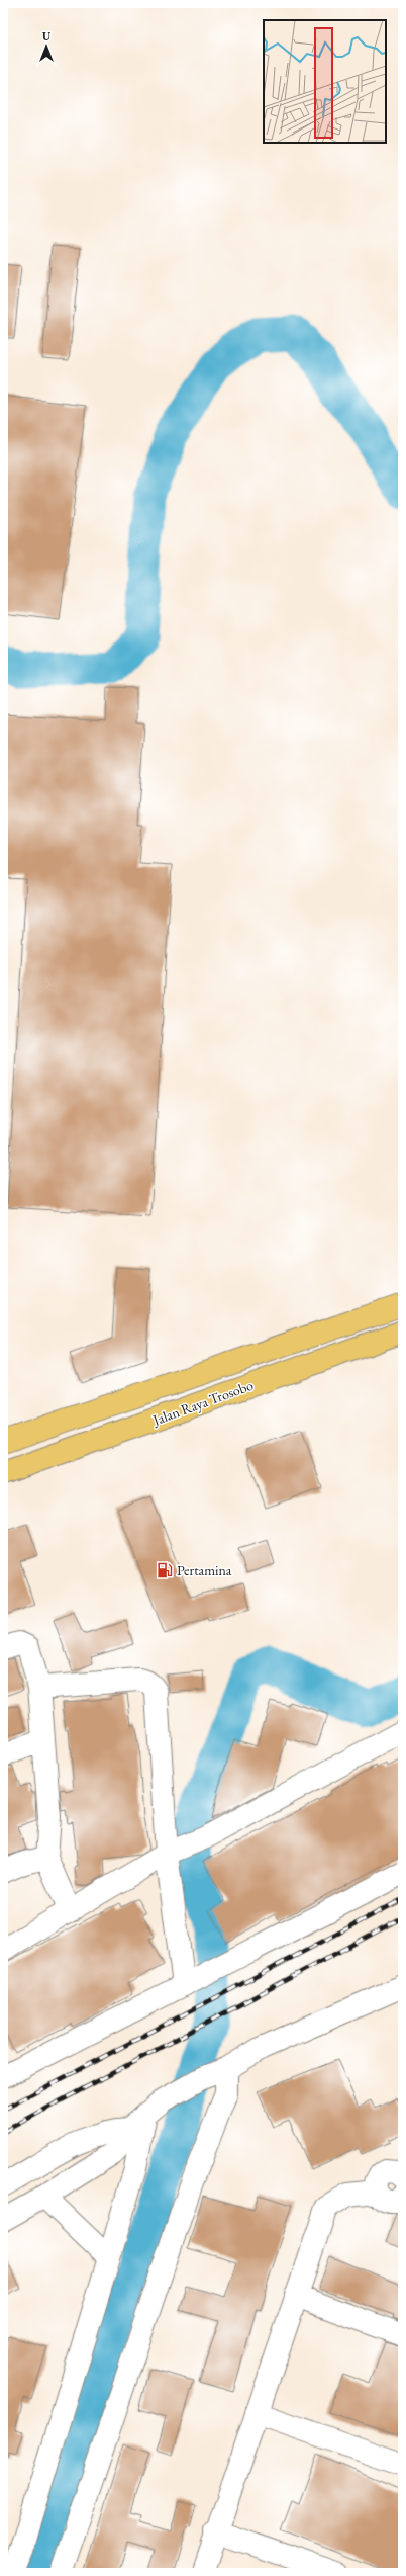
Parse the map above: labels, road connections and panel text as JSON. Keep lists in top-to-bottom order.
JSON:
{
  "streets": {
    "highway": ["Jalan Raya Trosobo"]
  },
  "places": {
    "fuel station": ["Pertamina"]
  },
  "north": "top"
}
